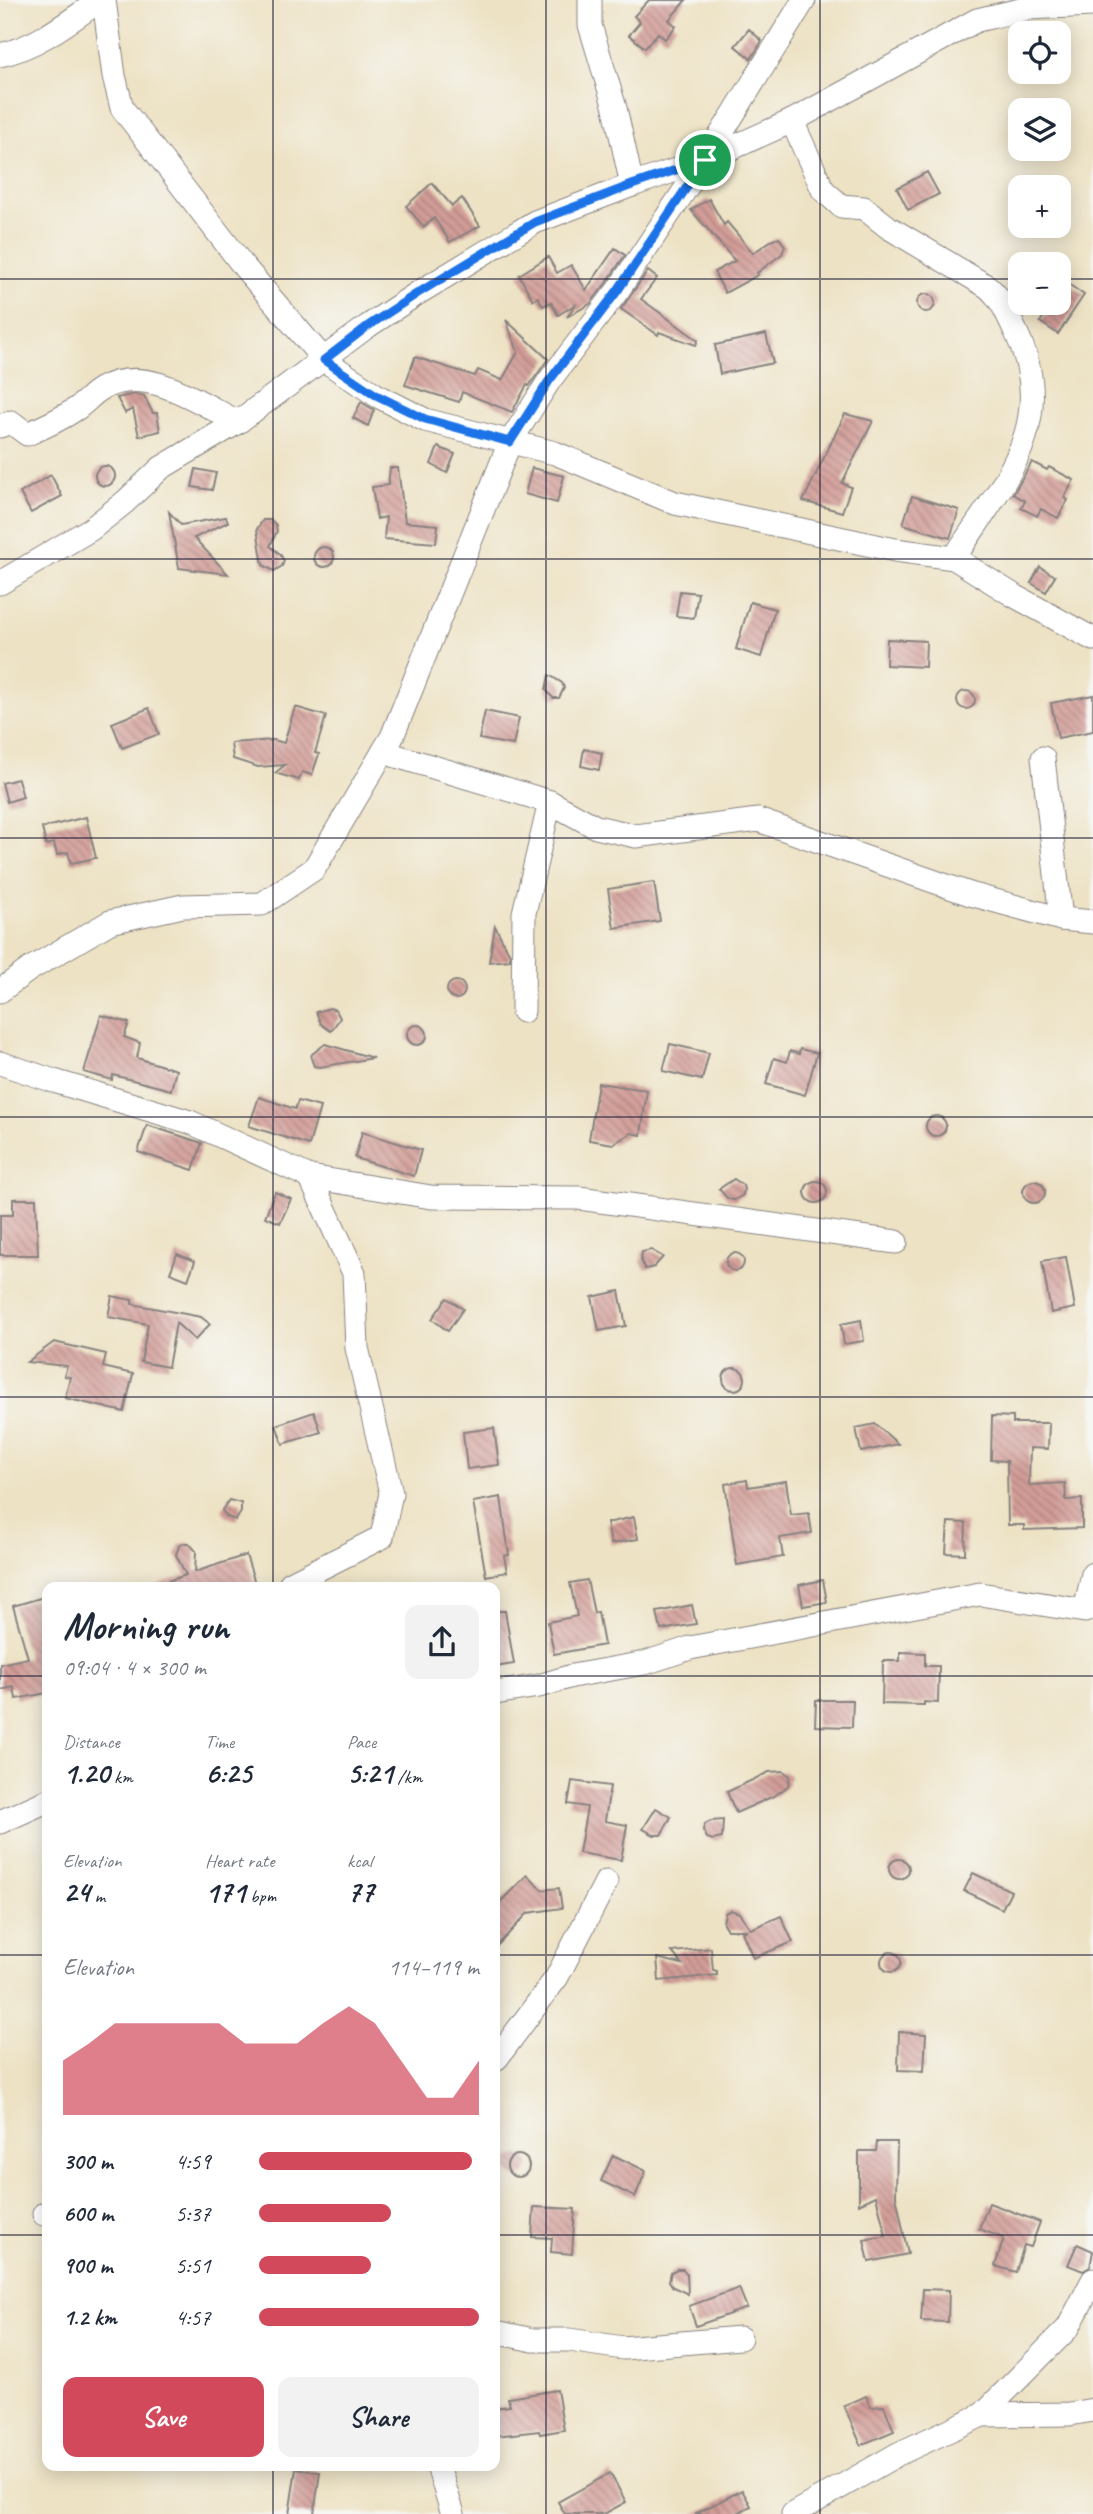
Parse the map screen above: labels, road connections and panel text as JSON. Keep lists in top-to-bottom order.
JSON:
{
  "page": {
    "map_buttons": ["+", "−"],
    "heading": ["Morning run", "09:04 · 4 × 300 m"],
    "stats": [
      ["Distance", "1.20 km"],
      ["Time", "6:25"],
      ["Pace", "5:21 /km"],
      ["Elevation", "24 m"],
      ["Heart rate", "171 bpm"],
      ["kcal", "77"]
    ],
    "chart": ["Elevation", "114–119 m"],
    "list": [
      {
        "name": "300 m",
        "note": "4:59"
      },
      {
        "name": "600 m",
        "note": "5:37"
      },
      {
        "name": "900 m",
        "note": "5:51"
      },
      {
        "name": "1.2 km",
        "note": "4:57"
      }
    ],
    "buttons": ["Save", "Share"]
  }
}
